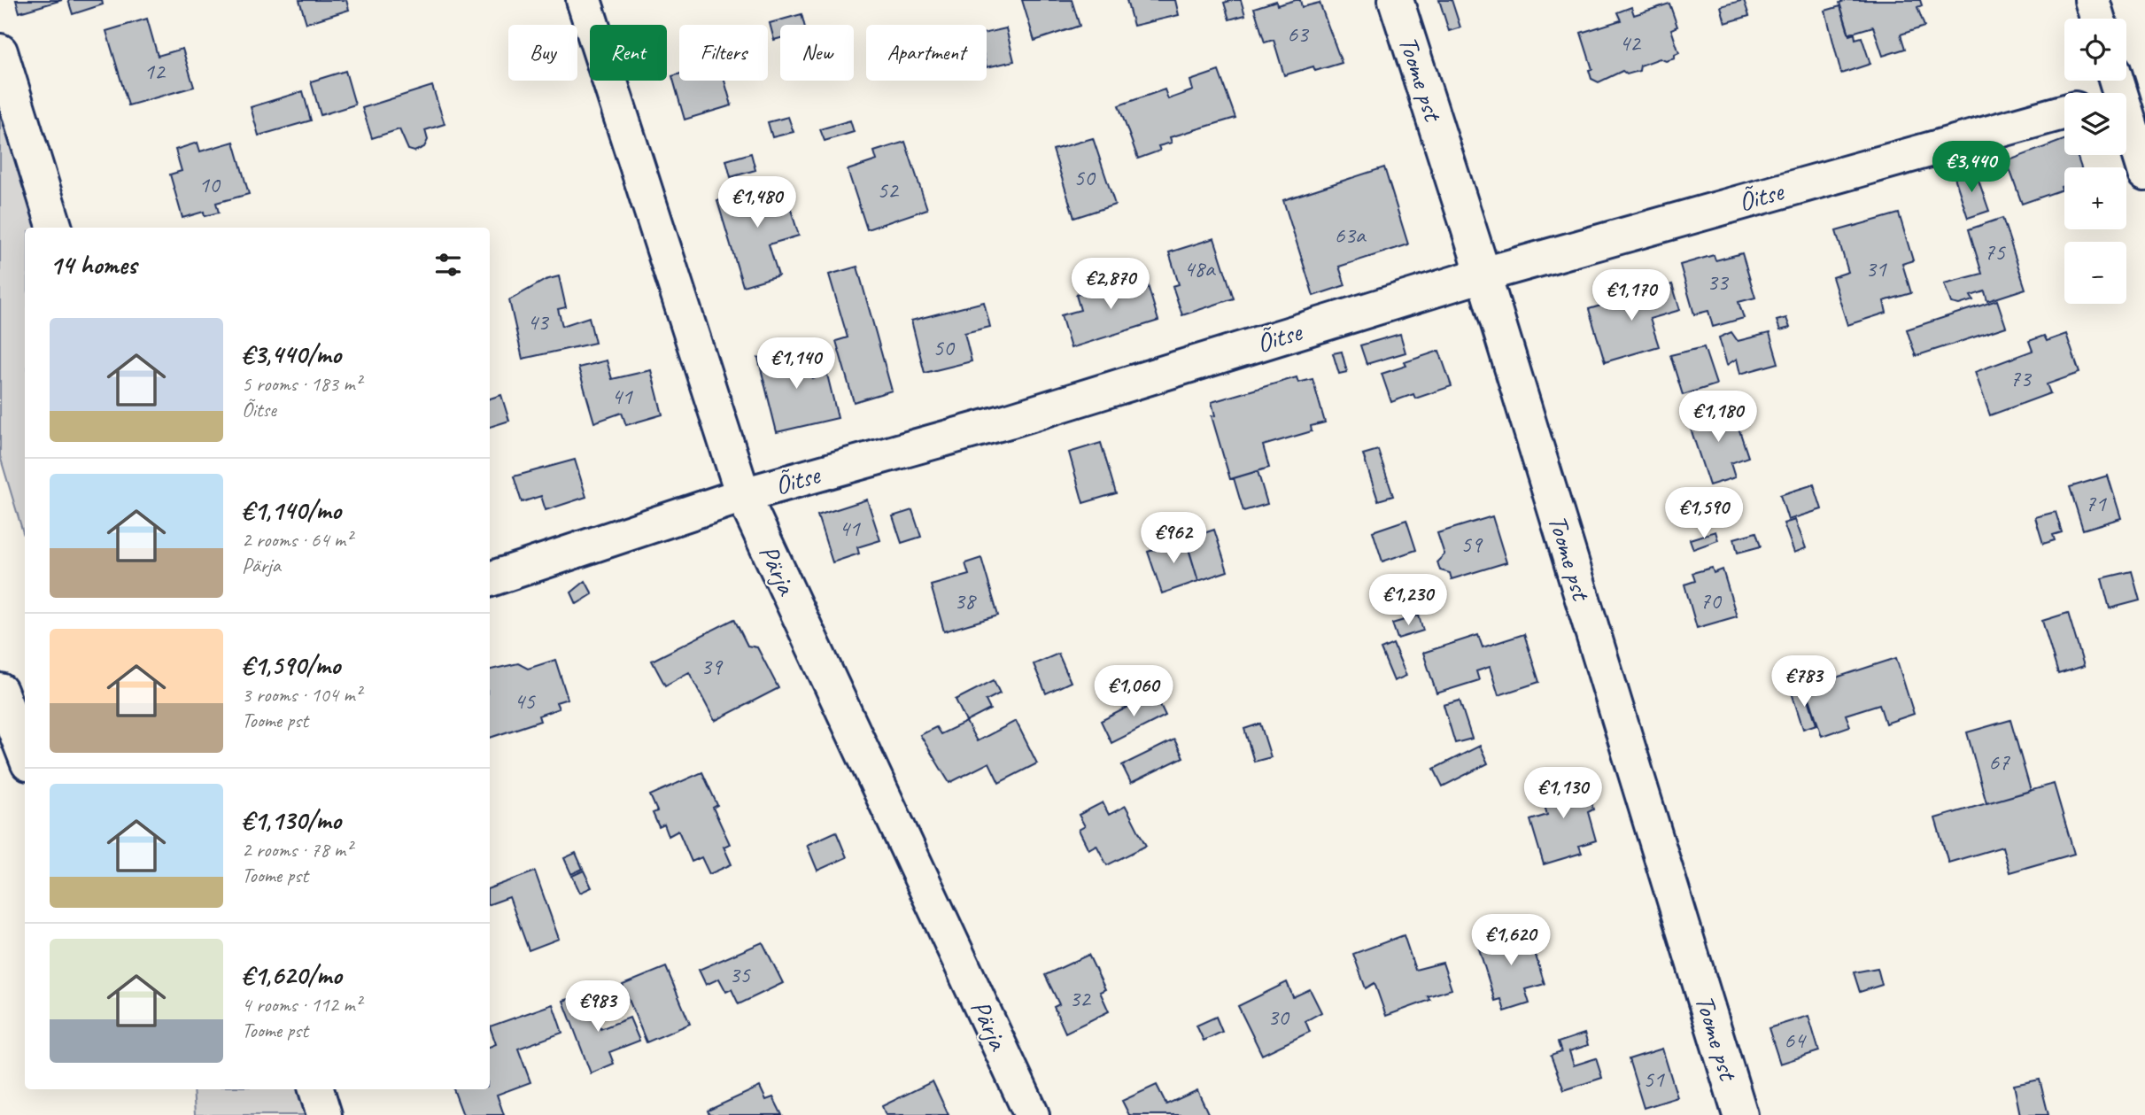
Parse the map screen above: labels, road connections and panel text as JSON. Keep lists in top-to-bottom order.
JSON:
{
  "streets": {
    "street": ["Toome pst", "Õitse", "Pärja"]
  },
  "crossings": [
    ["Toome pst", "Õitse"],
    ["Õitse", "Pärja"]
  ],
  "house_numbers": [
    "63",
    "42",
    "12",
    "50",
    "10",
    "52",
    "63a",
    "75",
    "48a",
    "31",
    "33",
    "43",
    "50",
    "73",
    "41",
    "71",
    "41",
    "59",
    "38",
    "70",
    "39",
    "45",
    "67",
    "35",
    "32",
    "30",
    "64",
    "51"
  ],
  "page": {
    "map_buttons": ["+", "−"],
    "chip": [
      "Buy",
      "Rent",
      "Filters",
      "New",
      "Apartment"
    ],
    "price": [
      "€3,440",
      "€1,480",
      "€2,870",
      "€1,170",
      "€1,140",
      "€1,180",
      "€1,590",
      "€962",
      "€1,230",
      "€783",
      "€1,060",
      "€1,130",
      "€1,620",
      "€983"
    ],
    "heading": "14 homes",
    "list": [
      {
        "name": "€3,440/mo",
        "note": "5 rooms · 183 m² · Õitse"
      },
      {
        "name": "€1,140/mo",
        "note": "2 rooms · 64 m² · Pärja"
      },
      {
        "name": "€1,590/mo",
        "note": "3 rooms · 104 m² · Toome pst"
      },
      {
        "name": "€1,130/mo",
        "note": "2 rooms · 78 m² · Toome pst"
      },
      {
        "name": "€1,620/mo",
        "note": "4 rooms · 112 m² · Toome pst"
      }
    ]
  }
}
